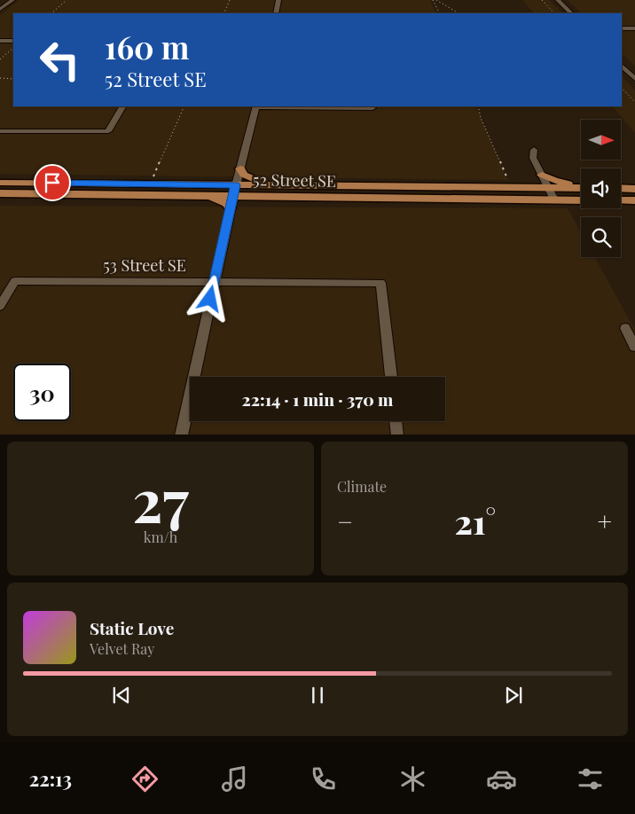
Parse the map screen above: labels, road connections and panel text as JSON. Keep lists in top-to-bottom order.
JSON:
{
  "streets": {
    "main road": ["52 Street SE"],
    "street": ["53 Street SE"]
  },
  "north": "right",
  "page": {
    "turn": ["160 m", "52 Street SE"],
    "limit": "30",
    "trip": "22:14 · 1 min · 370 m",
    "tile": [
      ["27", "km/h"],
      "Climate"
    ],
    "heat": ["−", "21°", "+"],
    "song": ["Static Love", "Velvet Ray"],
    "tabs": "22:13"
  }
}
